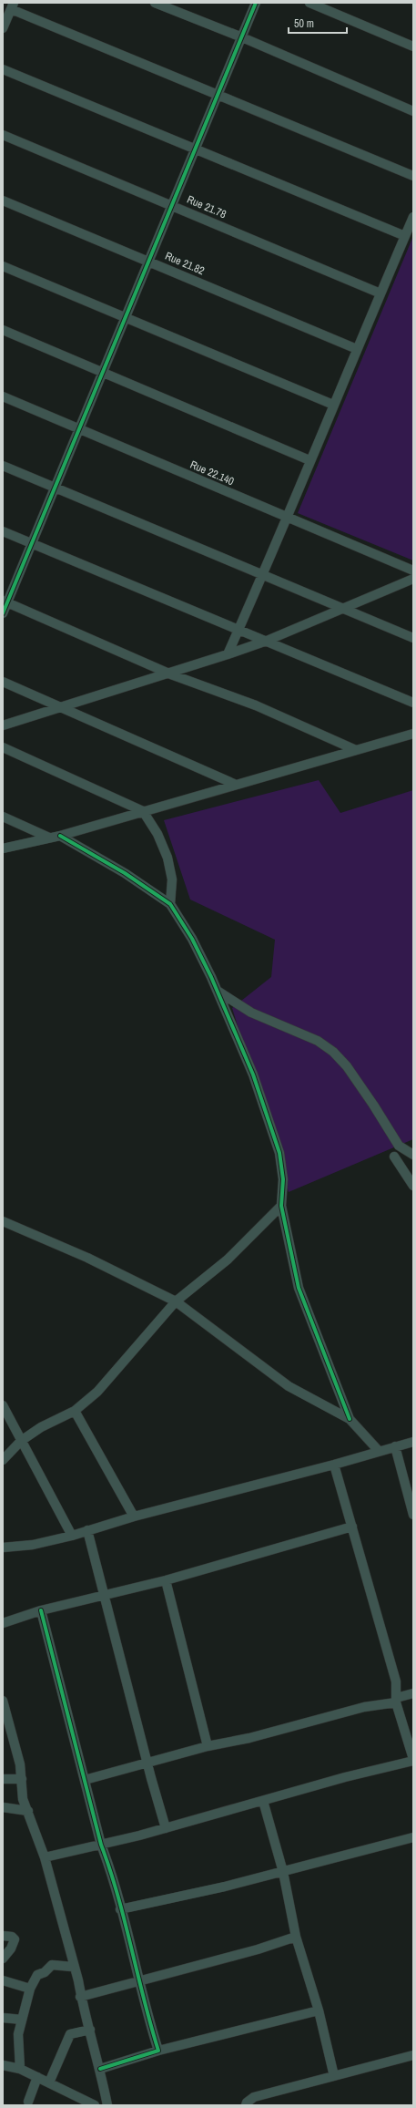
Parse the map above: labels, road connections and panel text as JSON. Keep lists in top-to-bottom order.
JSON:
{
  "streets": {
    "street": ["Rue 21.78", "Rue 21.82", "Rue 22.140"]
  },
  "scale_bar": "50 m"
}
